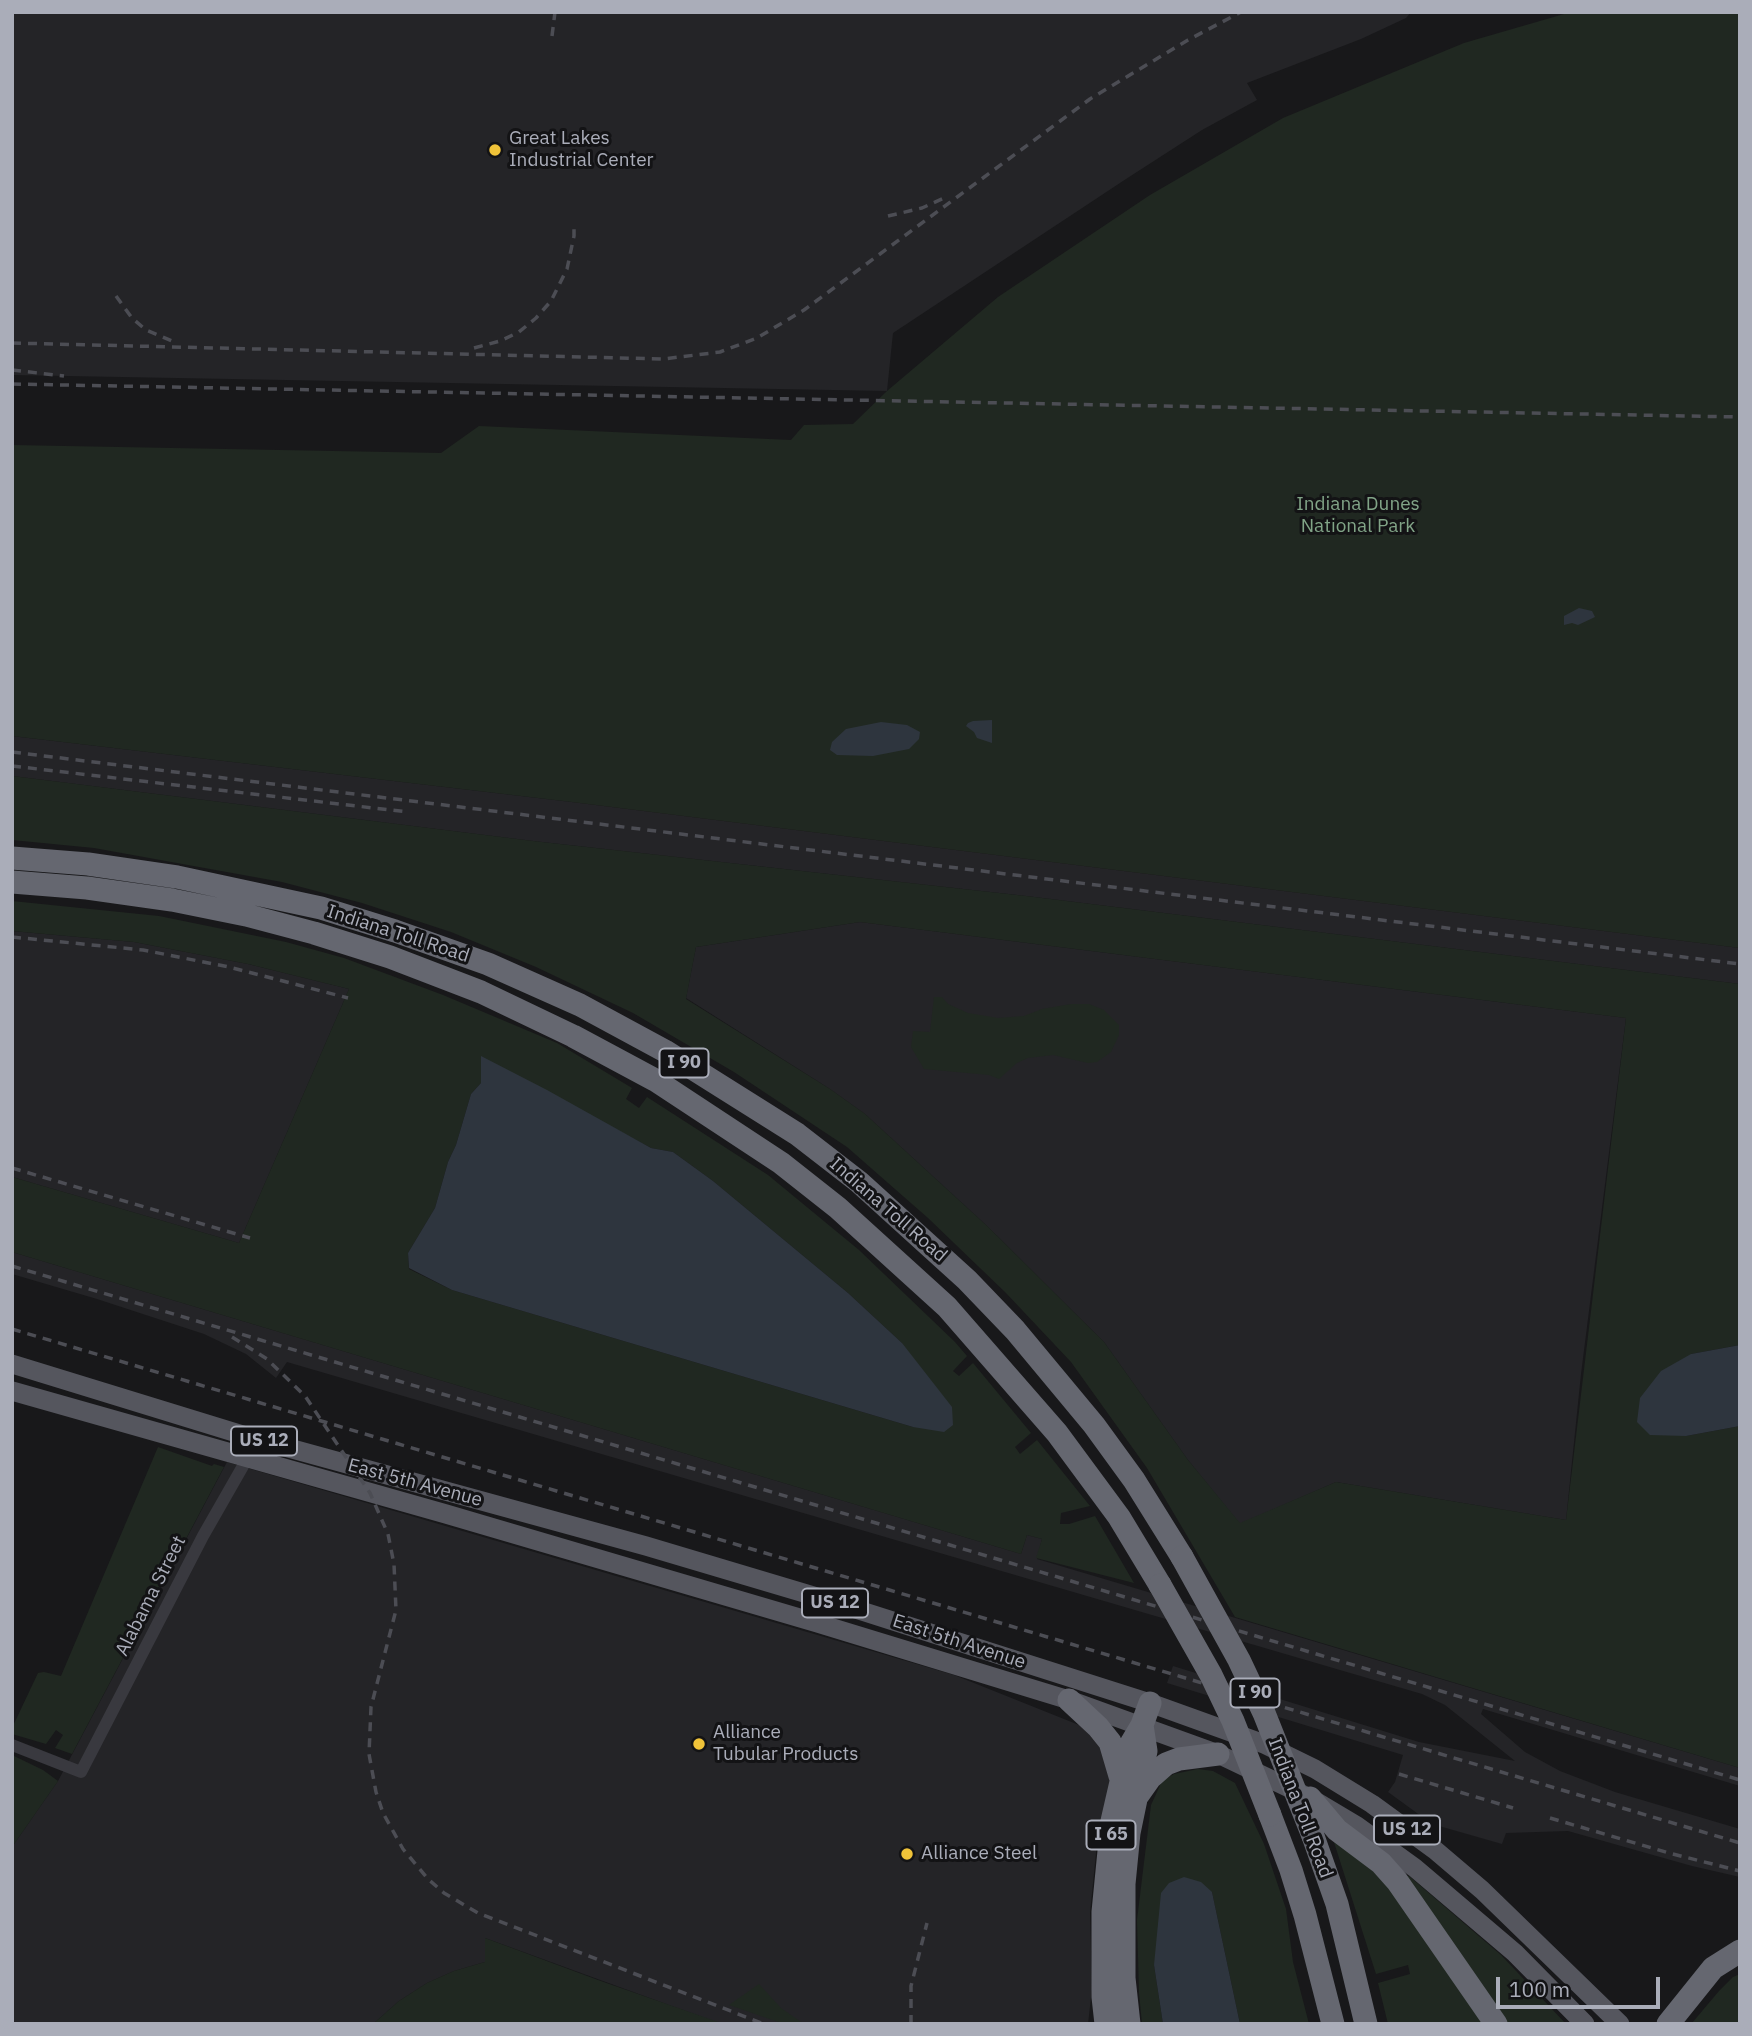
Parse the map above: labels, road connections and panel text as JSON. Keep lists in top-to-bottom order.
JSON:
{
  "streets": {
    "highway": ["Indiana Toll Road", "I 90", "I 65"],
    "main road": ["US 12", "East 5th Avenue"],
    "street": ["Alabama Street"]
  },
  "crossings": [
    ["East 5th Avenue", "Alabama Street"],
    ["East 5th Avenue", "I 65"]
  ],
  "parks": ["Indiana Dunes National Park"],
  "places": ["Great Lakes Industrial Center", "Alliance Tubular Products", "Alliance Steel"],
  "scale_bar": "100 m"
}
